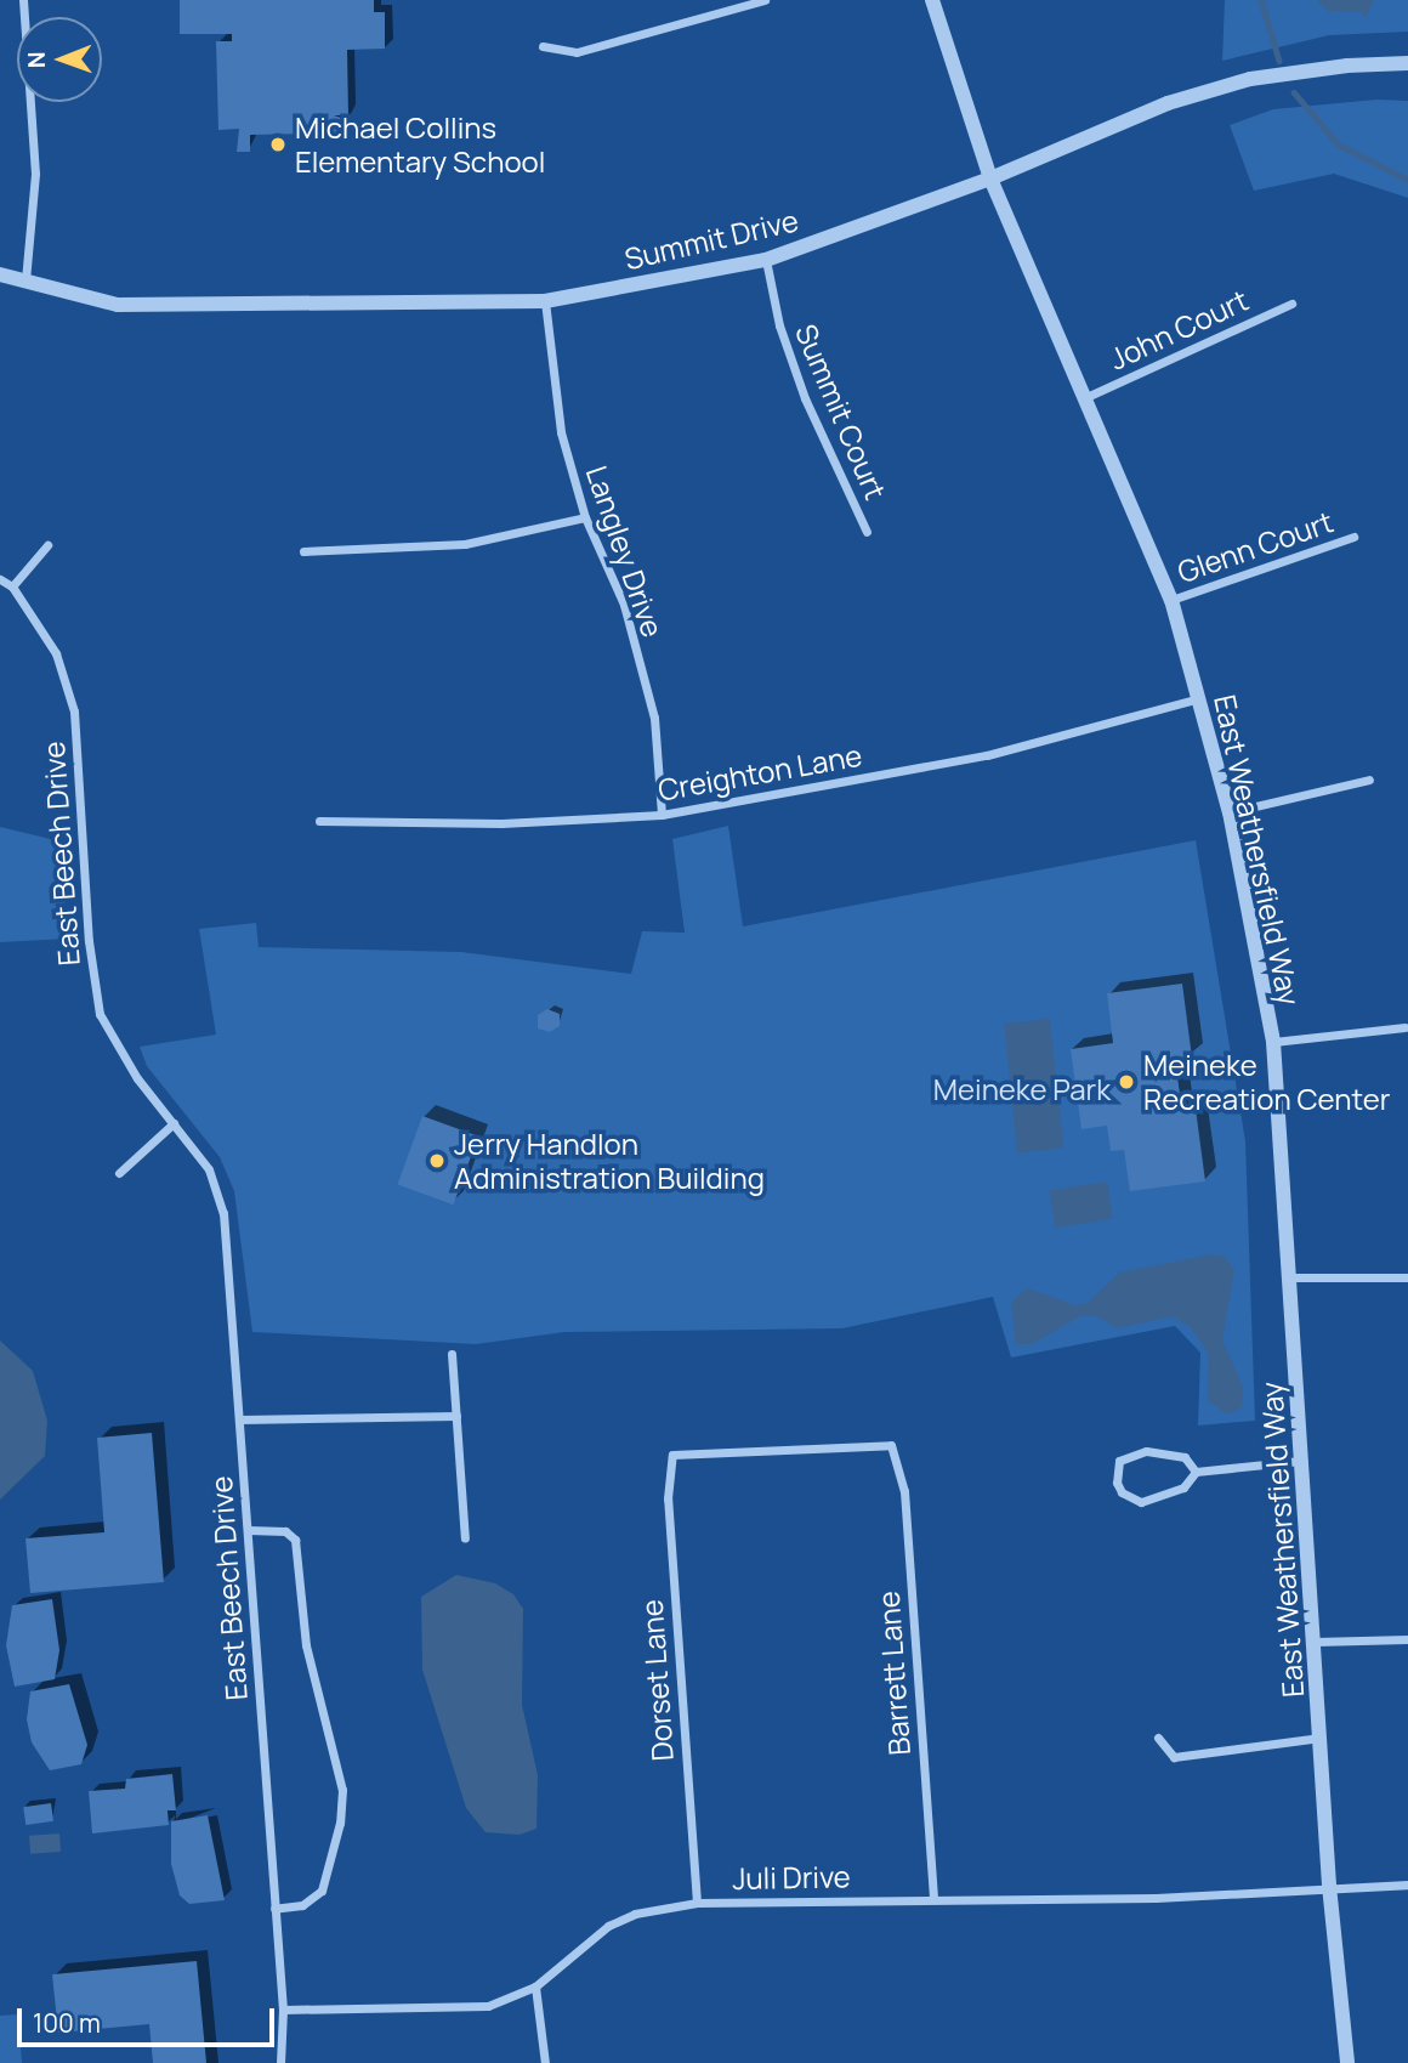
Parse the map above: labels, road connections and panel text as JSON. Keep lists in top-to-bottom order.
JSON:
{
  "streets": {
    "street": [
      "Summit Drive",
      "John Court",
      "Summit Court",
      "Glenn Court",
      "Langley Drive",
      "Creighton Lane",
      "East Weathersfield Way",
      "East Beech Drive",
      "Barrett Lane",
      "Dorset Lane",
      "Juli Drive"
    ]
  },
  "crossings": [
    ["Summit Drive", "Summit Court"],
    ["Summit Drive", "Langley Drive"],
    ["Summit Drive", "East Weathersfield Way"],
    ["John Court", "East Weathersfield Way"],
    ["Glenn Court", "East Weathersfield Way"],
    ["Langley Drive", "Creighton Lane"],
    ["Creighton Lane", "East Weathersfield Way"],
    ["East Weathersfield Way", "Juli Drive"],
    ["East Beech Drive", "Juli Drive"],
    ["Barrett Lane", "Dorset Lane"],
    ["Barrett Lane", "Juli Drive"],
    ["Dorset Lane", "Juli Drive"]
  ],
  "parks": ["Meineke Park"],
  "places": ["Michael Collins Elementary School", "Meineke Recreation Center", "Jerry Handlon Administration Building"],
  "scale_bar": "100 m",
  "north": "left"
}
